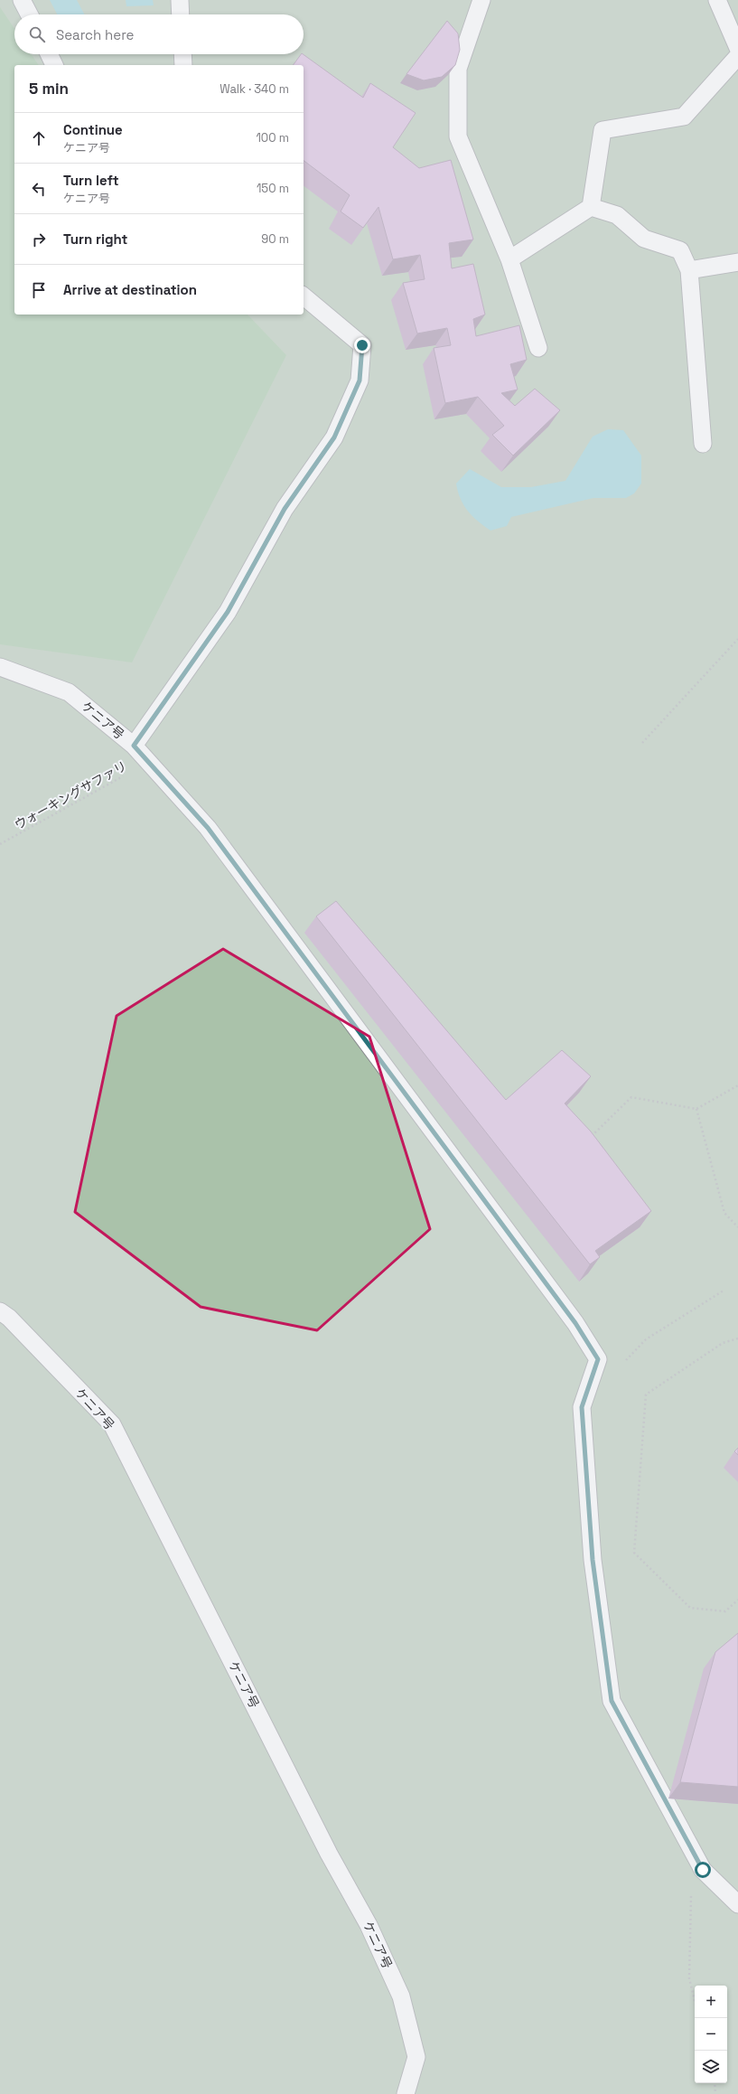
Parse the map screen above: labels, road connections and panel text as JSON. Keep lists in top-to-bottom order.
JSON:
{
  "streets": {
    "lane": ["ケニア号"],
    "path": ["ウォーキングサファリ"]
  },
  "crossings": [
    ["ケニア号", "ウォーキングサファリ"]
  ],
  "page": {
    "search": "Search here",
    "heading": ["5 min", "Walk · 340 m"],
    "list": [
      ["Continue", "ケニア号", "100 m"],
      ["Turn left", "ケニア号", "150 m"],
      ["Turn right", "90 m"],
      "Arrive at destination"
    ],
    "map_buttons": ["+", "−"]
  }
}
